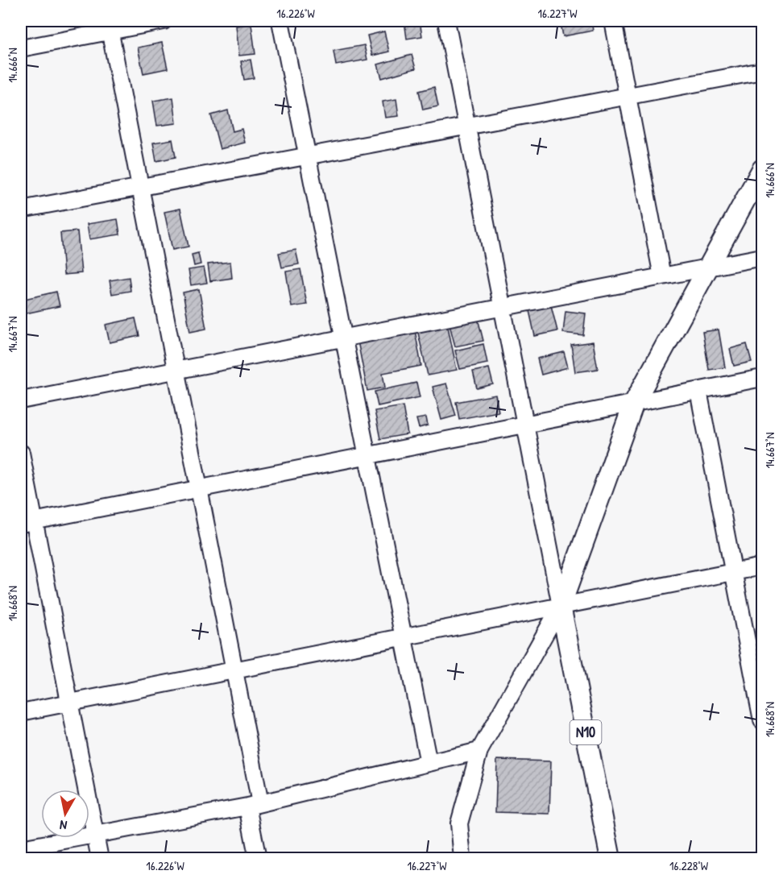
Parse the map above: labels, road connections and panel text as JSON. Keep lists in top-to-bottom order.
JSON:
{
  "streets": {
    "main road": ["N10"]
  },
  "north": "bottom",
  "coordinates": [
    "16.226°W",
    "16.227°W",
    "14.666°N",
    "14.667°N",
    "14.668°N",
    "16.228°W"
  ]
}
